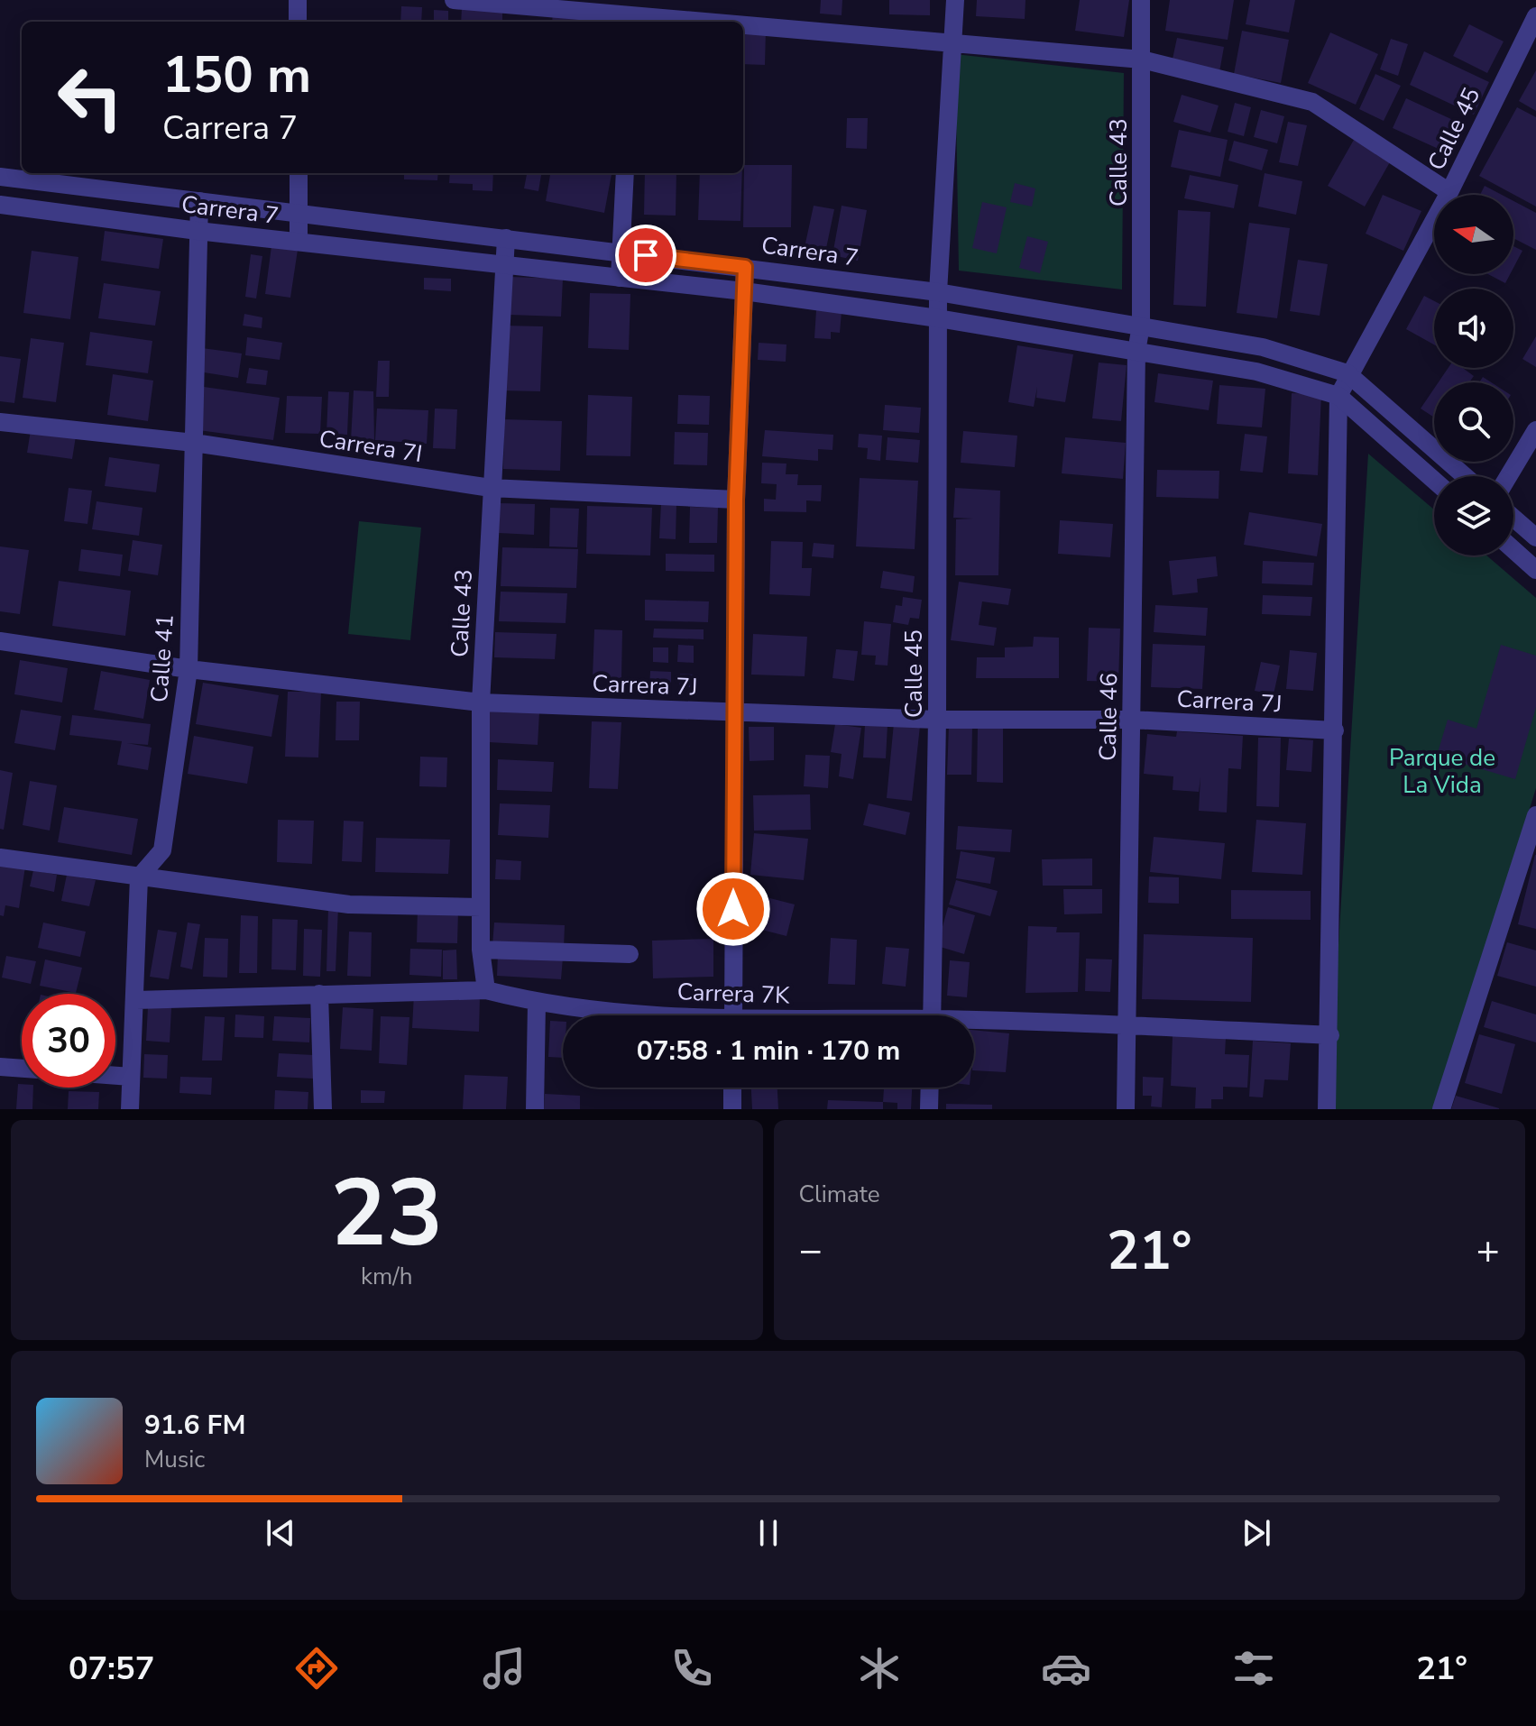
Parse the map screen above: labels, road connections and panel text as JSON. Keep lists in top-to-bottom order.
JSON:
{
  "streets": {
    "street": [
      "Calle 45",
      "Calle 43",
      "Carrera 7",
      "Carrera 7I",
      "Calle 41",
      "Carrera 7J",
      "Calle 46",
      "Carrera 7K"
    ]
  },
  "crossings": [
    ["Calle 45", "Carrera 7"],
    ["Calle 45", "Carrera 7J"],
    ["Calle 43", "Carrera 7"],
    ["Calle 43", "Carrera 7I"],
    ["Calle 43", "Carrera 7J"],
    ["Calle 43", "Calle 46"],
    ["Calle 43", "Carrera 7K"],
    ["Carrera 7", "Calle 41"],
    ["Carrera 7", "Calle 46"],
    ["Carrera 7I", "Calle 41"],
    ["Calle 41", "Carrera 7J"],
    ["Carrera 7J", "Calle 46"],
    ["Calle 46", "Carrera 7K"]
  ],
  "parks": ["Parque de La Vida"],
  "north": "left",
  "page": {
    "turn": ["150 m", "Carrera 7"],
    "limit": "30",
    "trip": "07:58 · 1 min · 170 m",
    "tile": [
      ["23", "km/h"],
      "Climate"
    ],
    "heat": ["−", "21°", "+"],
    "song": ["91.6 FM", "Music"],
    "tabs": ["07:57", "21°"]
  }
}
